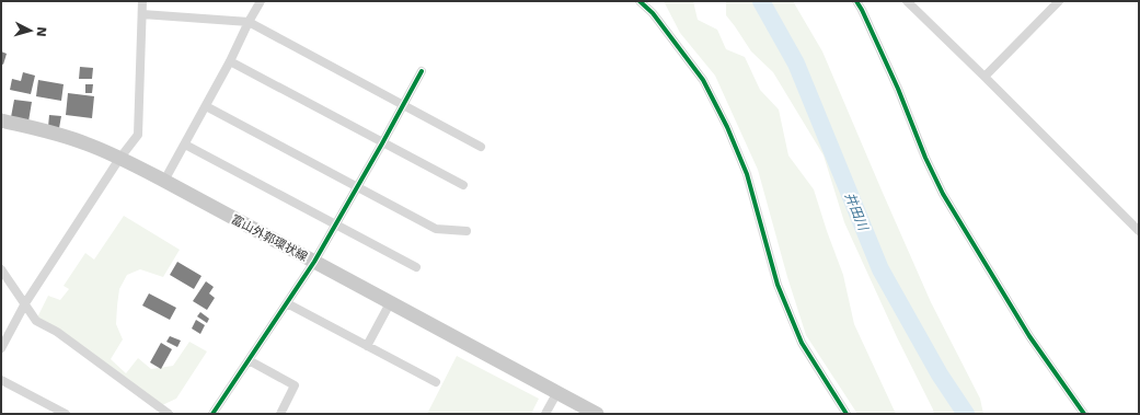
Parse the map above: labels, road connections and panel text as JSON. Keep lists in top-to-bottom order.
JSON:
{
  "streets": {
    "main road": ["富山外郭環状線"]
  },
  "water": ["井田川"],
  "north": "right"
}
